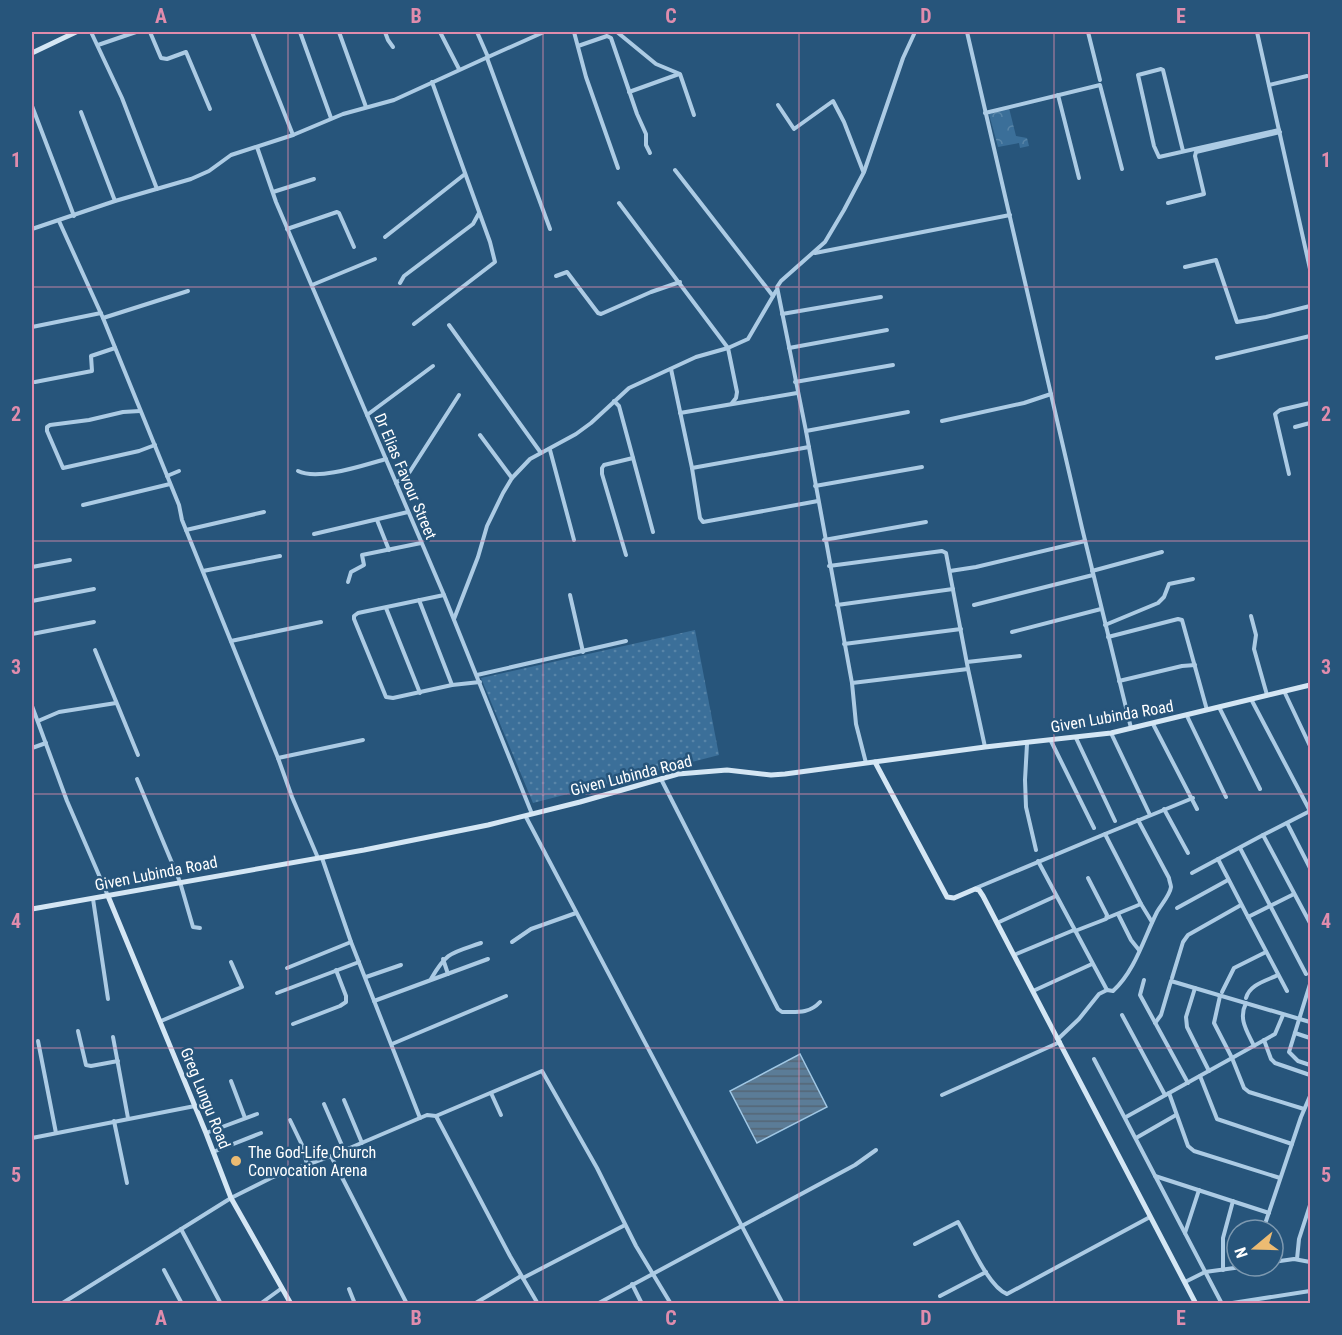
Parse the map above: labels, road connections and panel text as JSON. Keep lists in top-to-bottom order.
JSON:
{
  "streets": {
    "street": ["Dr Elias Favour Street", "Given Lubinda Road", "Greg Lungu Road"]
  },
  "crossings": [
    ["Dr Elias Favour Street", "Given Lubinda Road"],
    ["Given Lubinda Road", "Greg Lungu Road"]
  ],
  "places": ["The God-Life Church Convocation Arena"],
  "north": "left",
  "grid": {
    "columns": [
      "A",
      "B",
      "C",
      "D",
      "E"
    ],
    "rows": [
      "1",
      "2",
      "3",
      "4",
      "5"
    ]
  }
}
